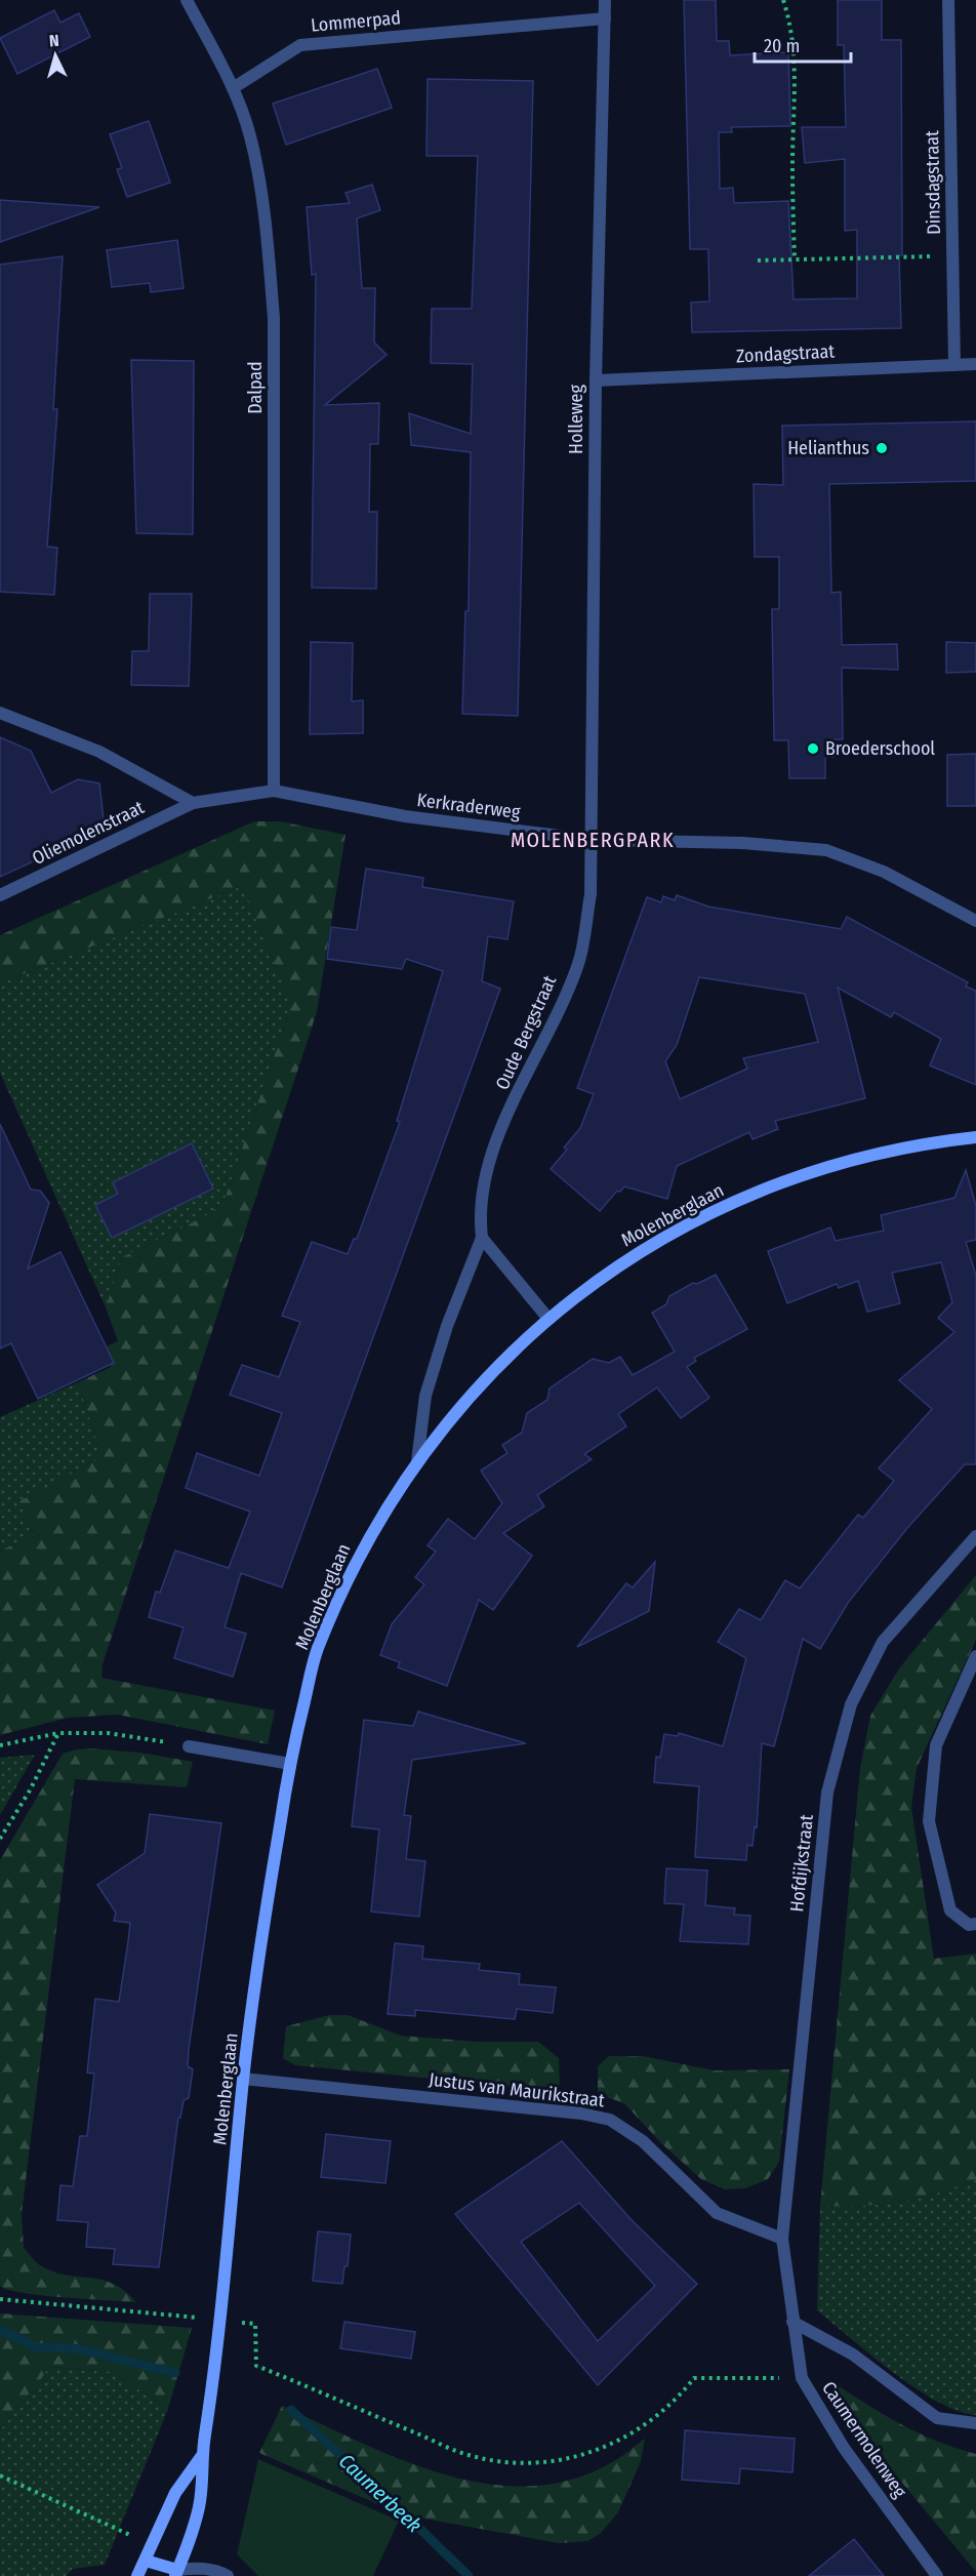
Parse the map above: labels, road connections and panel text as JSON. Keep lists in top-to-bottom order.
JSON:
{
  "streets": {
    "street": [
      "Lommerpad",
      "Dinsdagstraat",
      "Zondagstraat",
      "Dalpad",
      "Holleweg",
      "Kerkraderweg",
      "Oliemolenstraat",
      "Oude Bergstraat",
      "Molenberglaan",
      "Hofdijkstraat",
      "Justus van Maurikstraat",
      "Caumermolenweg"
    ]
  },
  "crossings": [
    ["Lommerpad", "Dalpad"],
    ["Lommerpad", "Holleweg"],
    ["Dinsdagstraat", "Zondagstraat"],
    ["Zondagstraat", "Holleweg"],
    ["Dalpad", "Kerkraderweg"],
    ["Holleweg", "Kerkraderweg"],
    ["Holleweg", "Oude Bergstraat"],
    ["Kerkraderweg", "Oliemolenstraat"],
    ["Kerkraderweg", "Oude Bergstraat"],
    ["Oude Bergstraat", "Molenberglaan"],
    ["Molenberglaan", "Justus van Maurikstraat"],
    ["Hofdijkstraat", "Justus van Maurikstraat"],
    ["Hofdijkstraat", "Caumermolenweg"],
    ["Justus van Maurikstraat", "Caumermolenweg"]
  ],
  "districts": ["MOLENBERGPARK"],
  "water": ["Caumerbeek"],
  "places": ["Helianthus", "Broederschool"],
  "scale_bar": "20 m",
  "north": "top"
}
